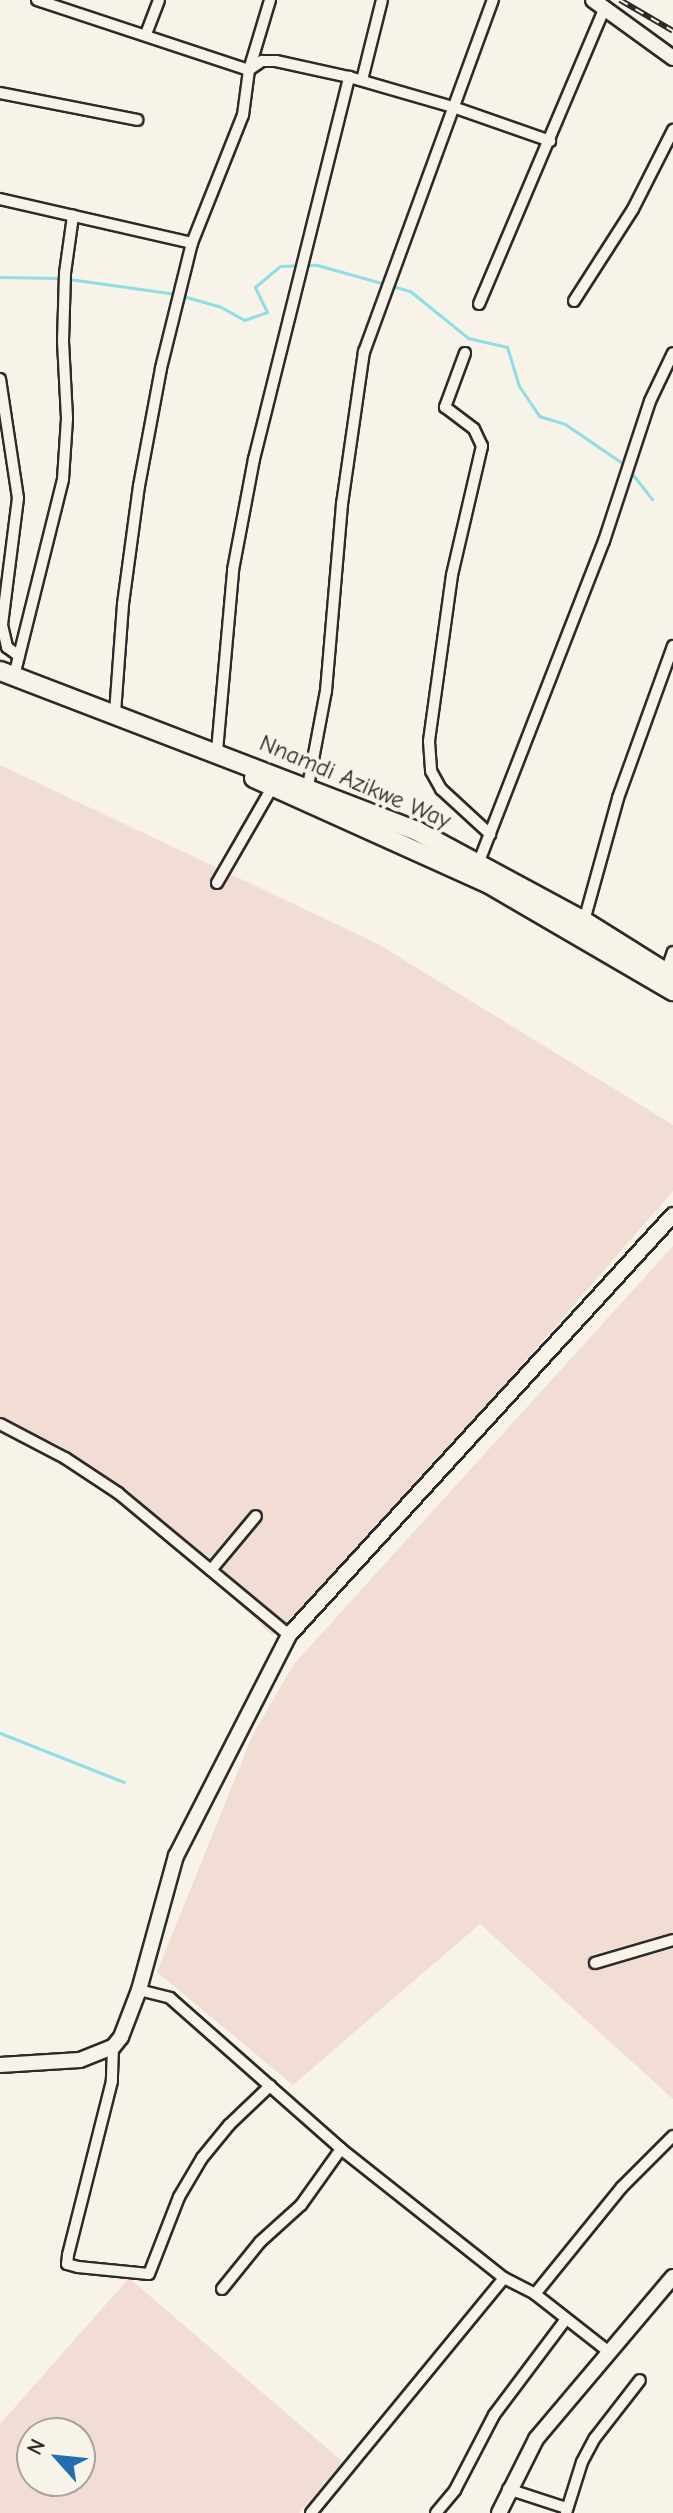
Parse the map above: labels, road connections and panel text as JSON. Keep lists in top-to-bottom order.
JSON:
{
  "streets": {
    "highway": ["Nnamdi Azikwe Way"]
  },
  "north": "top left"
}
